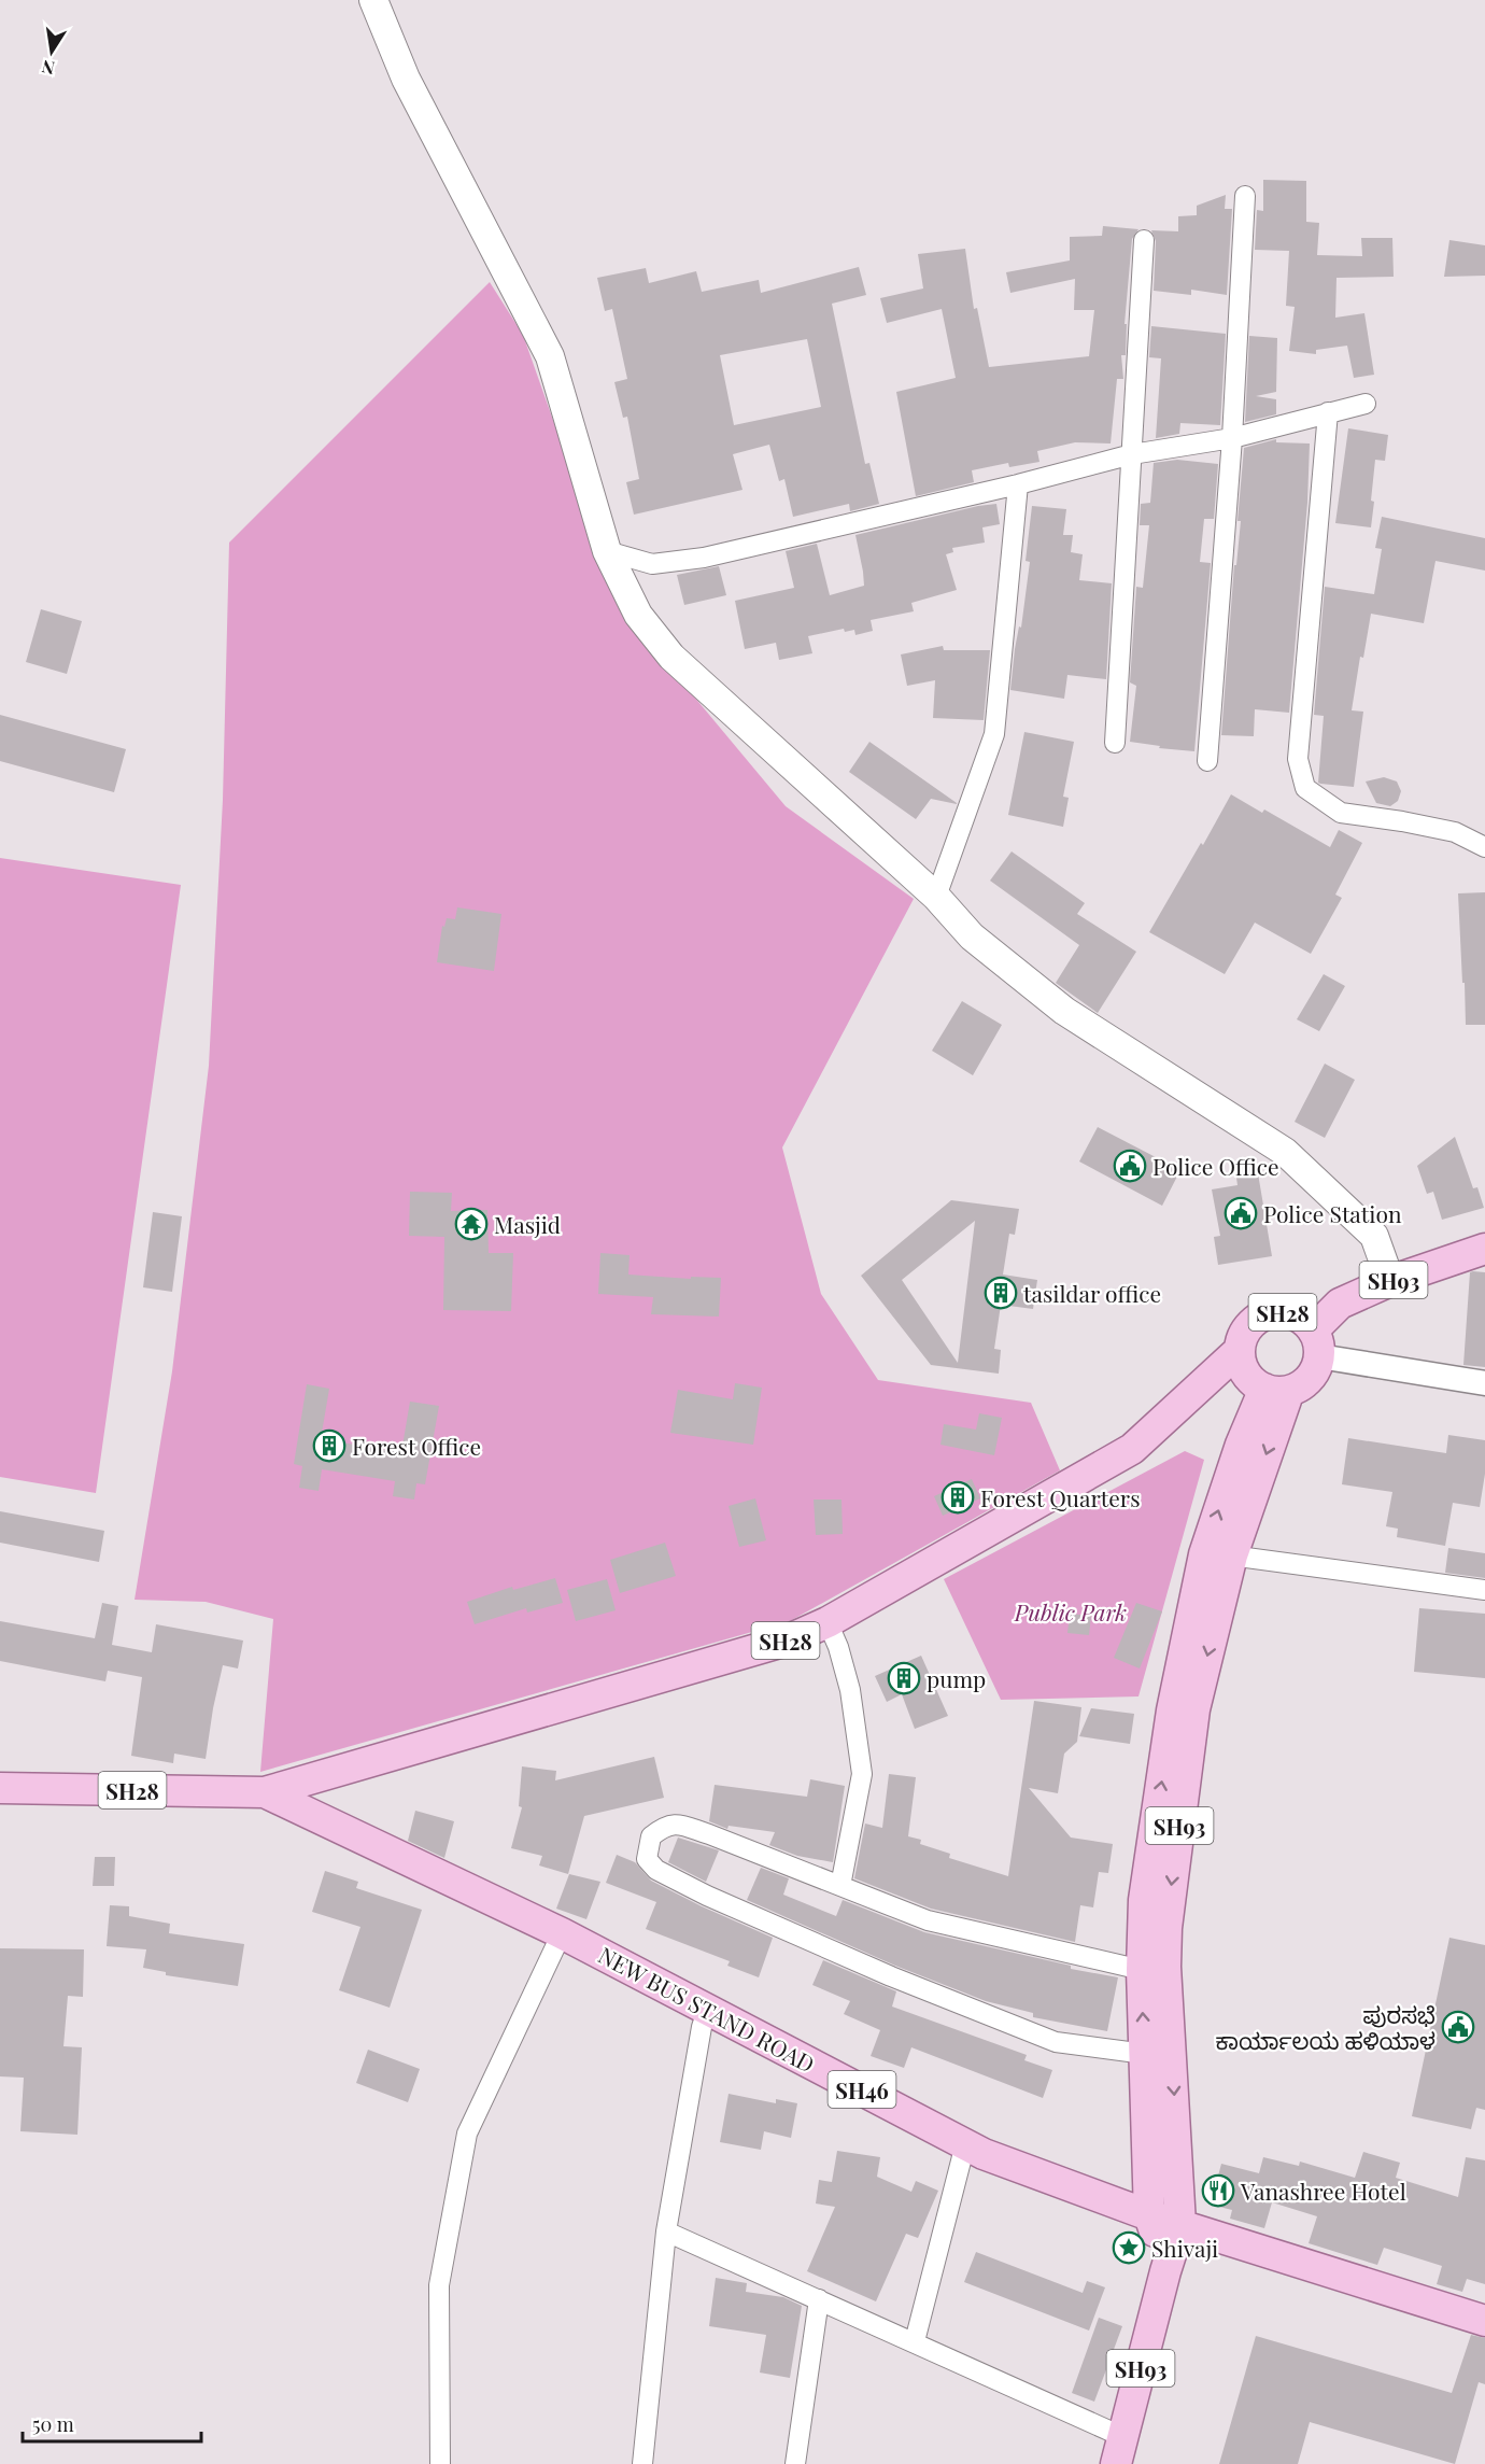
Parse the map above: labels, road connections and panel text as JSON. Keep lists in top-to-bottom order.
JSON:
{
  "streets": {
    "main road": [
      "SH93",
      "SH28",
      "NEW BUS STAND ROAD",
      "SH46"
    ]
  },
  "crossings": [
    ["SH93", "SH28"],
    ["SH93", "NEW BUS STAND ROAD"],
    ["SH28", "NEW BUS STAND ROAD"]
  ],
  "parks": ["Public Park"],
  "places": {
    "public building": ["Police Office", "Police Station", "ಪುರಸಭೆ ಕಾರ್ಯಾಲಯ ಹಳಿಯಾಳ"],
    "temple": ["Masjid"],
    "building": [
      "tasildar office",
      "Forest Office",
      "Forest Quarters",
      "pump"
    ],
    "restaurant": ["Vanashree Hotel"],
    "place": ["Shivaji"]
  },
  "scale_bar": "50 m",
  "north": "bottom"
}
